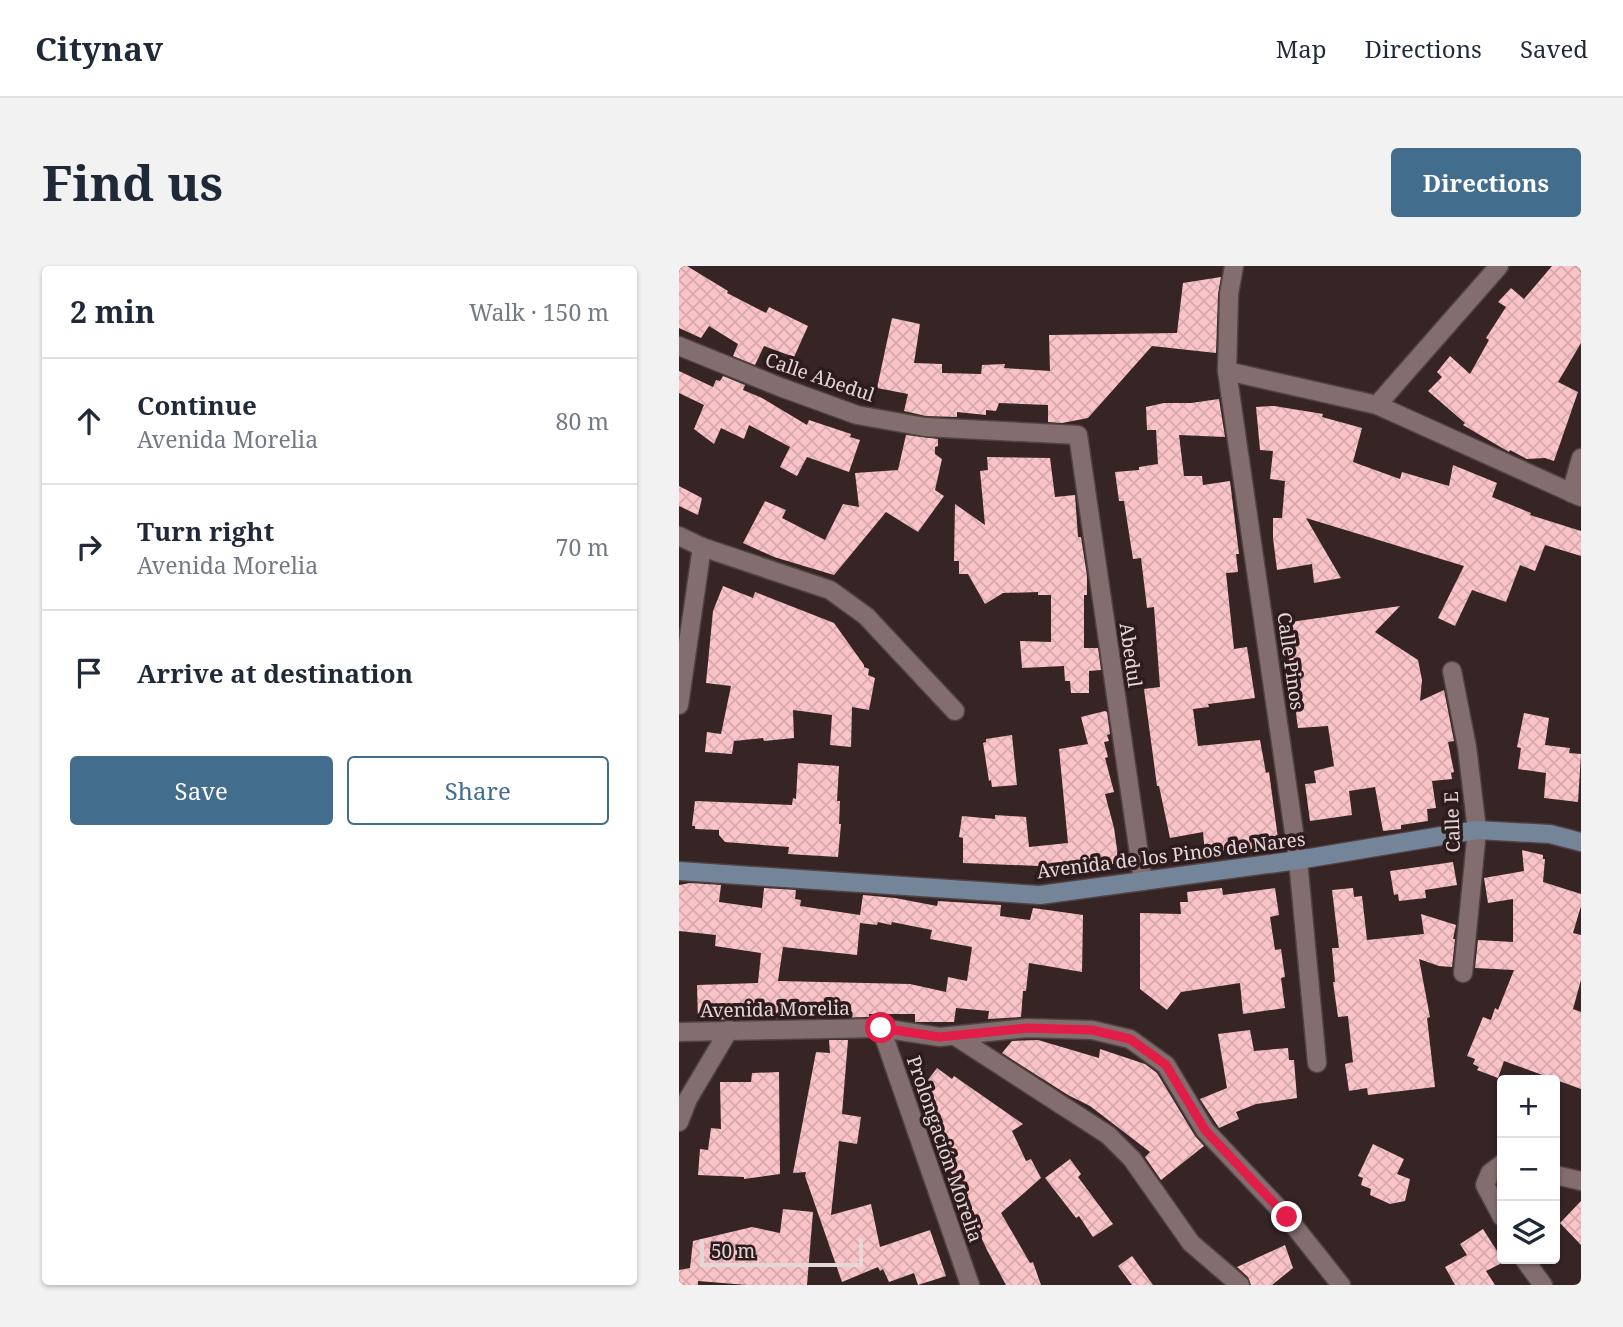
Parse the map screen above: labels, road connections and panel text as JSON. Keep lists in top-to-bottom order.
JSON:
{
  "streets": {
    "street": [
      "Calle Abedul",
      "Abedul",
      "Calle Pinos",
      "Calle E",
      "Avenida de los Pinos de Nares",
      "Avenida Morelia",
      "Prolongación Morelia"
    ]
  },
  "crossings": [
    ["Calle Abedul", "Abedul"],
    ["Abedul", "Avenida de los Pinos de Nares"],
    ["Calle Pinos", "Avenida de los Pinos de Nares"],
    ["Calle E", "Avenida de los Pinos de Nares"],
    ["Avenida Morelia", "Prolongación Morelia"]
  ],
  "scale_bar": "50 m",
  "page": {
    "header": "Citynav",
    "nav": ["Map", "Directions", "Saved"],
    "buttons": [
      "Directions",
      ["Save", "Share"]
    ],
    "title": "Find us",
    "heading": ["2 min", "Walk · 150 m"],
    "list": [
      ["Continue", "Avenida Morelia", "80 m"],
      ["Turn right", "Avenida Morelia", "70 m"],
      "Arrive at destination"
    ],
    "map_buttons": ["+", "−"],
    "scale": "50 m"
  }
}
